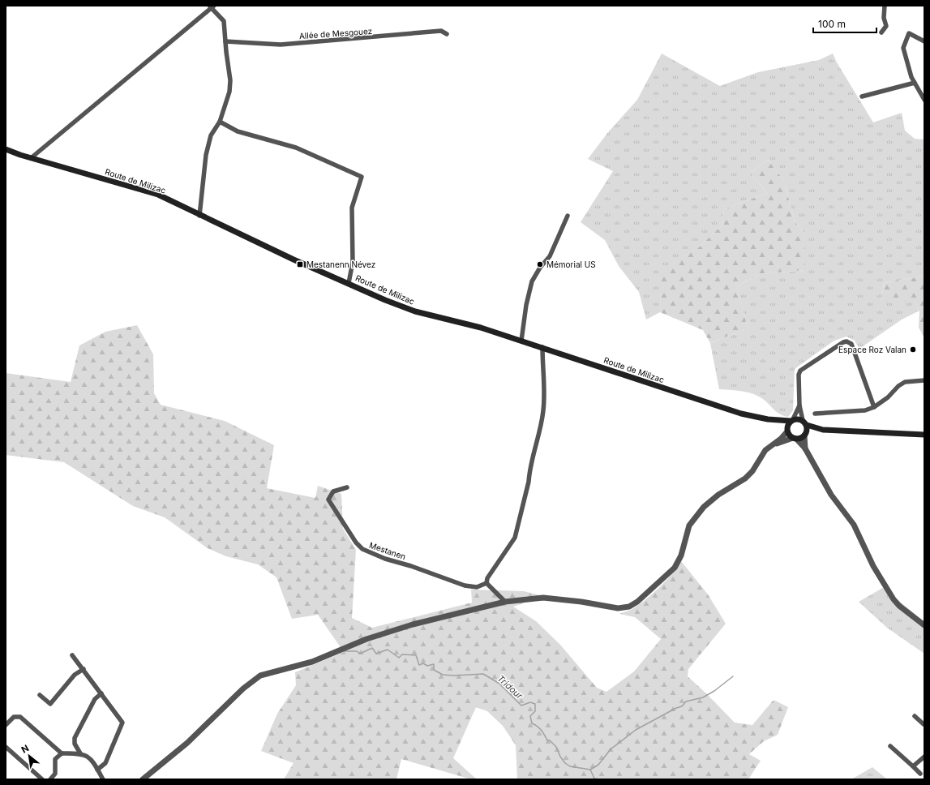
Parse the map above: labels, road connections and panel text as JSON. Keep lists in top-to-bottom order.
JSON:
{
  "streets": {
    "main road": ["Route de Milizac"],
    "street": ["Allée de Mesgouez", "Mestanen"]
  },
  "water": ["Tridour"],
  "places": {
    "transit": ["Mestanenn Névez"],
    "other": ["Mémorial US", "Espace Roz Valan"]
  },
  "scale_bar": "100 m",
  "north": "top left"
}
